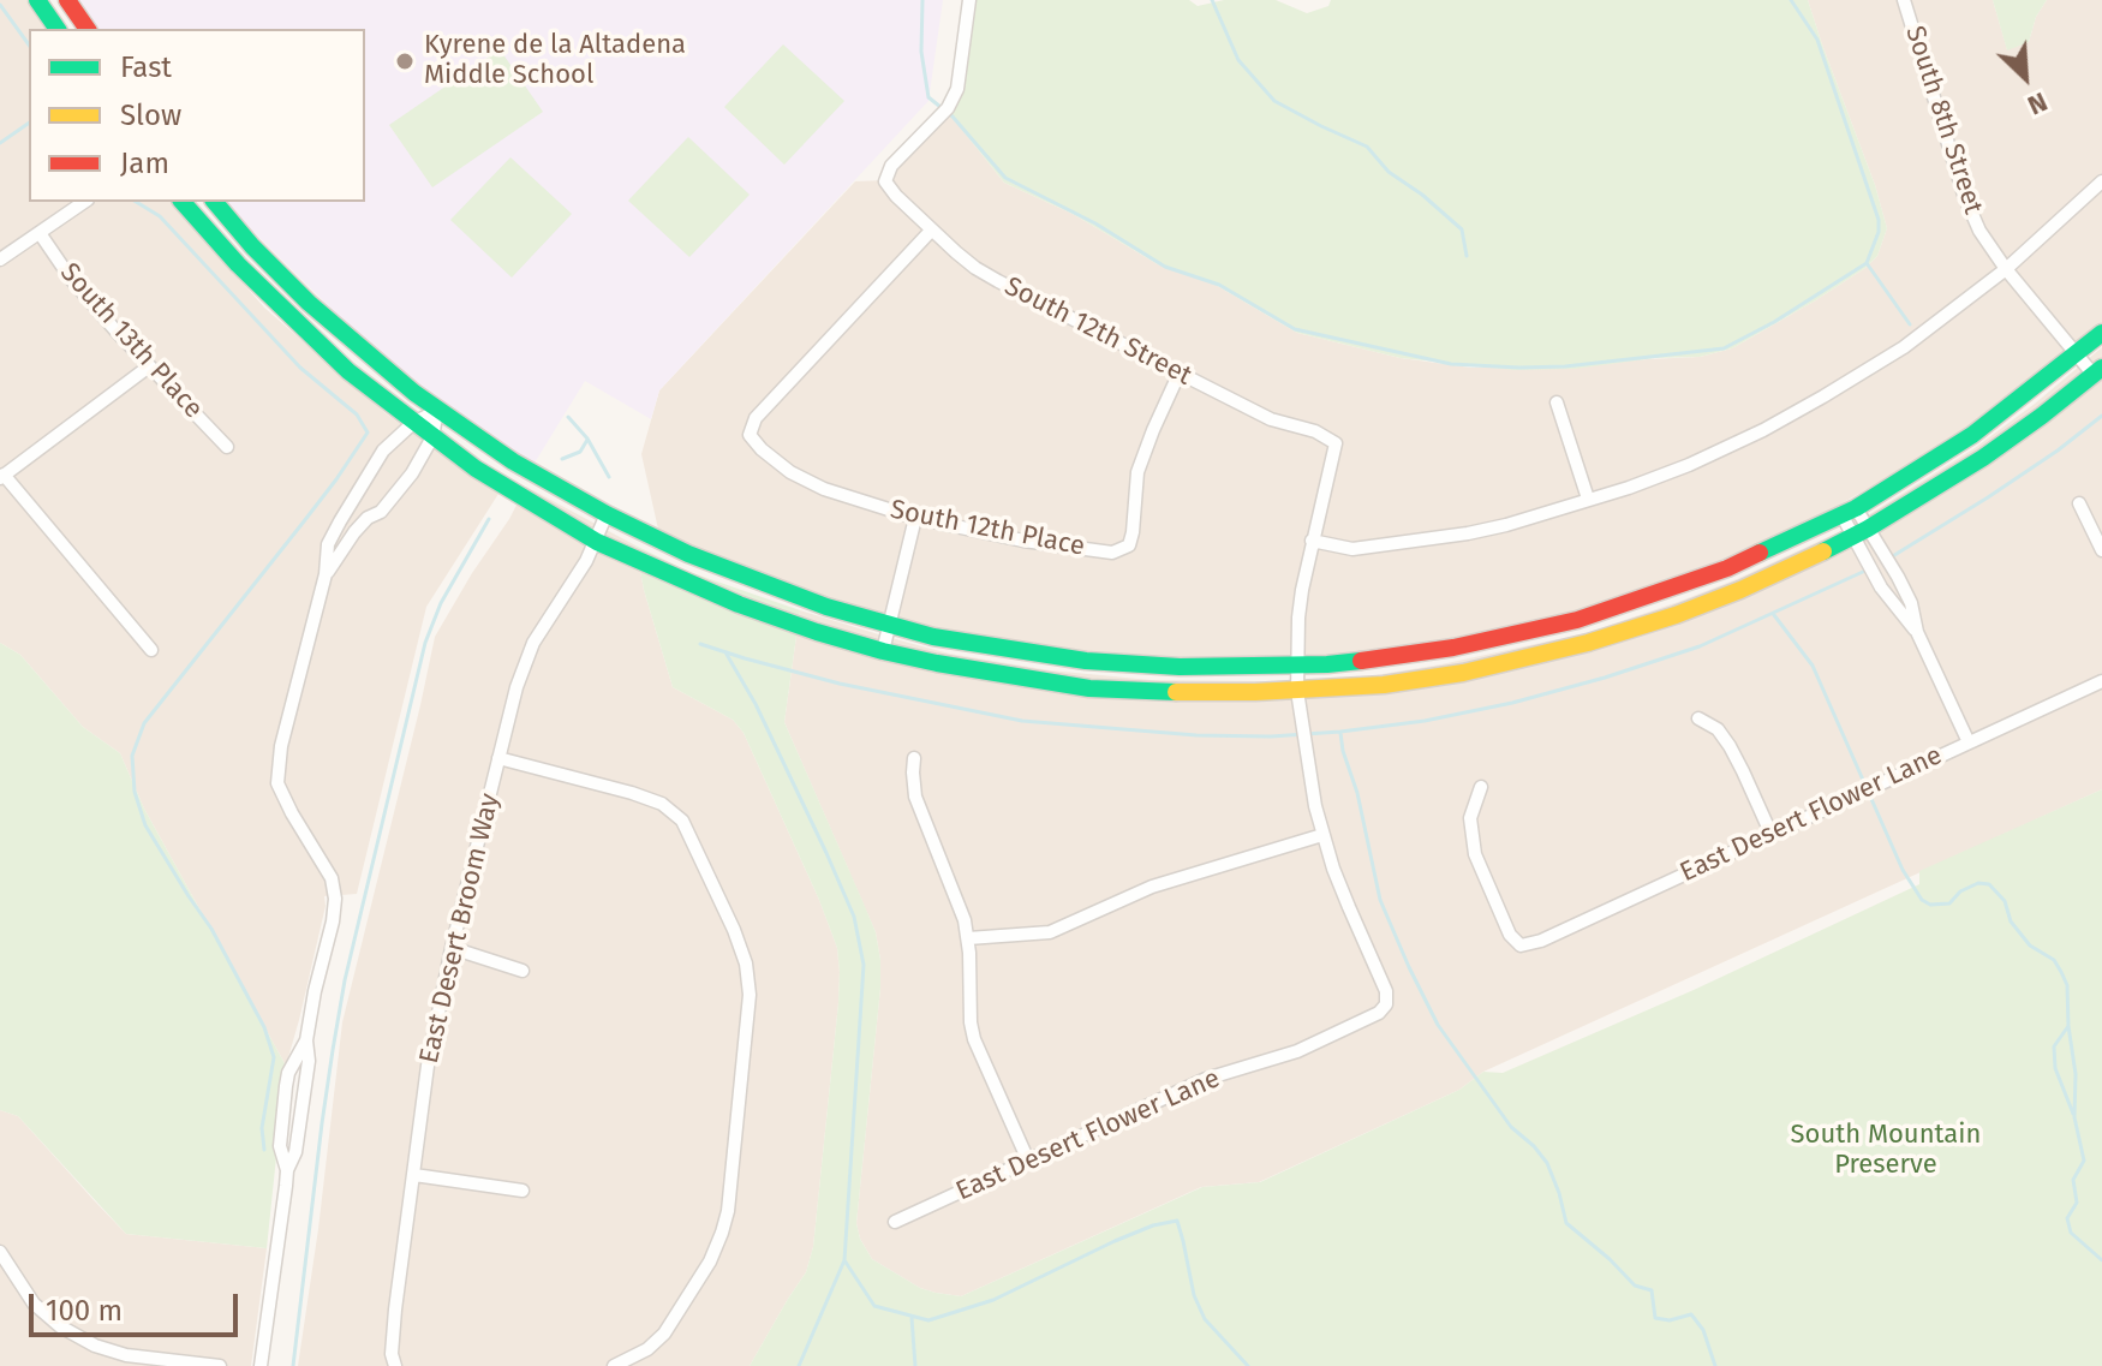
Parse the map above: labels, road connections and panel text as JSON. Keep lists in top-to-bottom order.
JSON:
{
  "streets": {
    "street": [
      "South 8th Street",
      "South 12th Street",
      "South 13th Place",
      "South 12th Place",
      "East Desert Flower Lane",
      "East Desert Broom Way"
    ]
  },
  "crossings": [
    ["South 12th Street", "South 12th Place"]
  ],
  "parks": ["South Mountain Preserve"],
  "places": ["Kyrene de la Altadena Middle School"],
  "legend": ["Fast", "Slow", "Jam"],
  "scale_bar": "100 m",
  "north": "bottom right"
}
